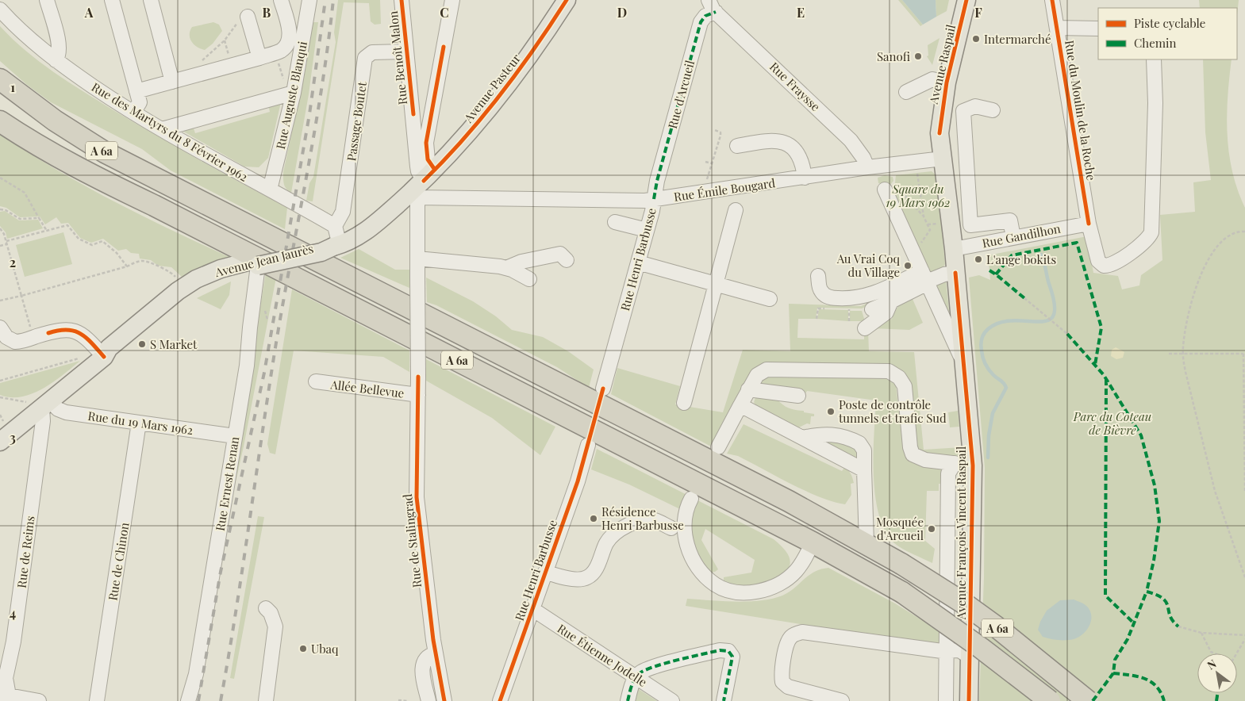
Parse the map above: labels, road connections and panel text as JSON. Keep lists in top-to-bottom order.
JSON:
{
  "streets": {
    "highway": ["A 6a"],
    "main road": [
      "Avenue Raspail",
      "Avenue Pasteur",
      "Avenue Jean Jaurès",
      "Avenue François Vincent Raspail"
    ],
    "street": [
      "Rue Benoît Malon",
      "Rue Fraysse",
      "Rue d'Arcueil",
      "Rue Auguste Blanqui",
      "Rue du Moulin de la Roche",
      "Passage Boutet",
      "Rue des Martyrs du 8 Février 1962",
      "Rue Émile Bougard",
      "Rue Gandilhon",
      "Rue Henri Barbusse",
      "Allée Bellevue",
      "Rue du 19 Mars 1962",
      "Rue Ernest Renan",
      "Rue de Stalingrad",
      "Rue de Reims",
      "Rue de Chinon",
      "Rue Étienne Jodelle"
    ]
  },
  "crossings": [
    ["Rue Benoît Malon", "Avenue Pasteur"],
    ["Rue Benoît Malon", "Passage Boutet"],
    ["Rue Benoît Malon", "Rue Émile Bougard"],
    ["Rue Benoît Malon", "Avenue Jean Jaurès"],
    ["Rue Benoît Malon", "Rue de Stalingrad"],
    ["Avenue Raspail", "Rue Émile Bougard"],
    ["Avenue Raspail", "Rue Gandilhon"],
    ["Avenue Raspail", "Avenue François Vincent Raspail"],
    ["Rue Fraysse", "Rue d'Arcueil"],
    ["Rue Fraysse", "Rue Émile Bougard"],
    ["Avenue Pasteur", "Rue Émile Bougard"],
    ["Avenue Pasteur", "Avenue Jean Jaurès"],
    ["Avenue Pasteur", "Rue de Stalingrad"],
    ["Rue d'Arcueil", "Rue Émile Bougard"],
    ["Rue d'Arcueil", "Rue Henri Barbusse"],
    ["Rue Auguste Blanqui", "Rue des Martyrs du 8 Février 1962"],
    ["Rue du Moulin de la Roche", "Rue Gandilhon"],
    ["Passage Boutet", "Rue des Martyrs du 8 Février 1962"],
    ["Rue Émile Bougard", "Rue Henri Barbusse"],
    ["Rue Émile Bougard", "Avenue Jean Jaurès"],
    ["Rue Émile Bougard", "Rue de Stalingrad"],
    ["Rue Henri Barbusse", "Rue Étienne Jodelle"],
    ["Avenue Jean Jaurès", "Rue du 19 Mars 1962"],
    ["Avenue Jean Jaurès", "Rue Ernest Renan"],
    ["Avenue Jean Jaurès", "Rue de Stalingrad"],
    ["Avenue Jean Jaurès", "Rue de Reims"],
    ["Allée Bellevue", "Rue de Stalingrad"],
    ["Rue du 19 Mars 1962", "Rue Ernest Renan"],
    ["Rue du 19 Mars 1962", "Rue de Reims"],
    ["Rue du 19 Mars 1962", "Rue de Chinon"]
  ],
  "parks": ["Square du 19 Mars 1962", "Parc du Coteau de Bièvre"],
  "places": [
    "Intermarché",
    "Sanofi",
    "L'ange bokits",
    "Au Vrai Coq du Village",
    "S Market",
    "Poste de contrôle tunnels et trafic Sud",
    "Résidence Henri Barbusse",
    "Mosquée d'Arcueil",
    "Ubaq"
  ],
  "legend": ["Piste cyclable", "Chemin"],
  "north": "top left",
  "grid": {
    "columns": [
      "A",
      "B",
      "C",
      "D",
      "E",
      "F"
    ],
    "rows": [
      "1",
      "2",
      "3",
      "4"
    ]
  }
}
